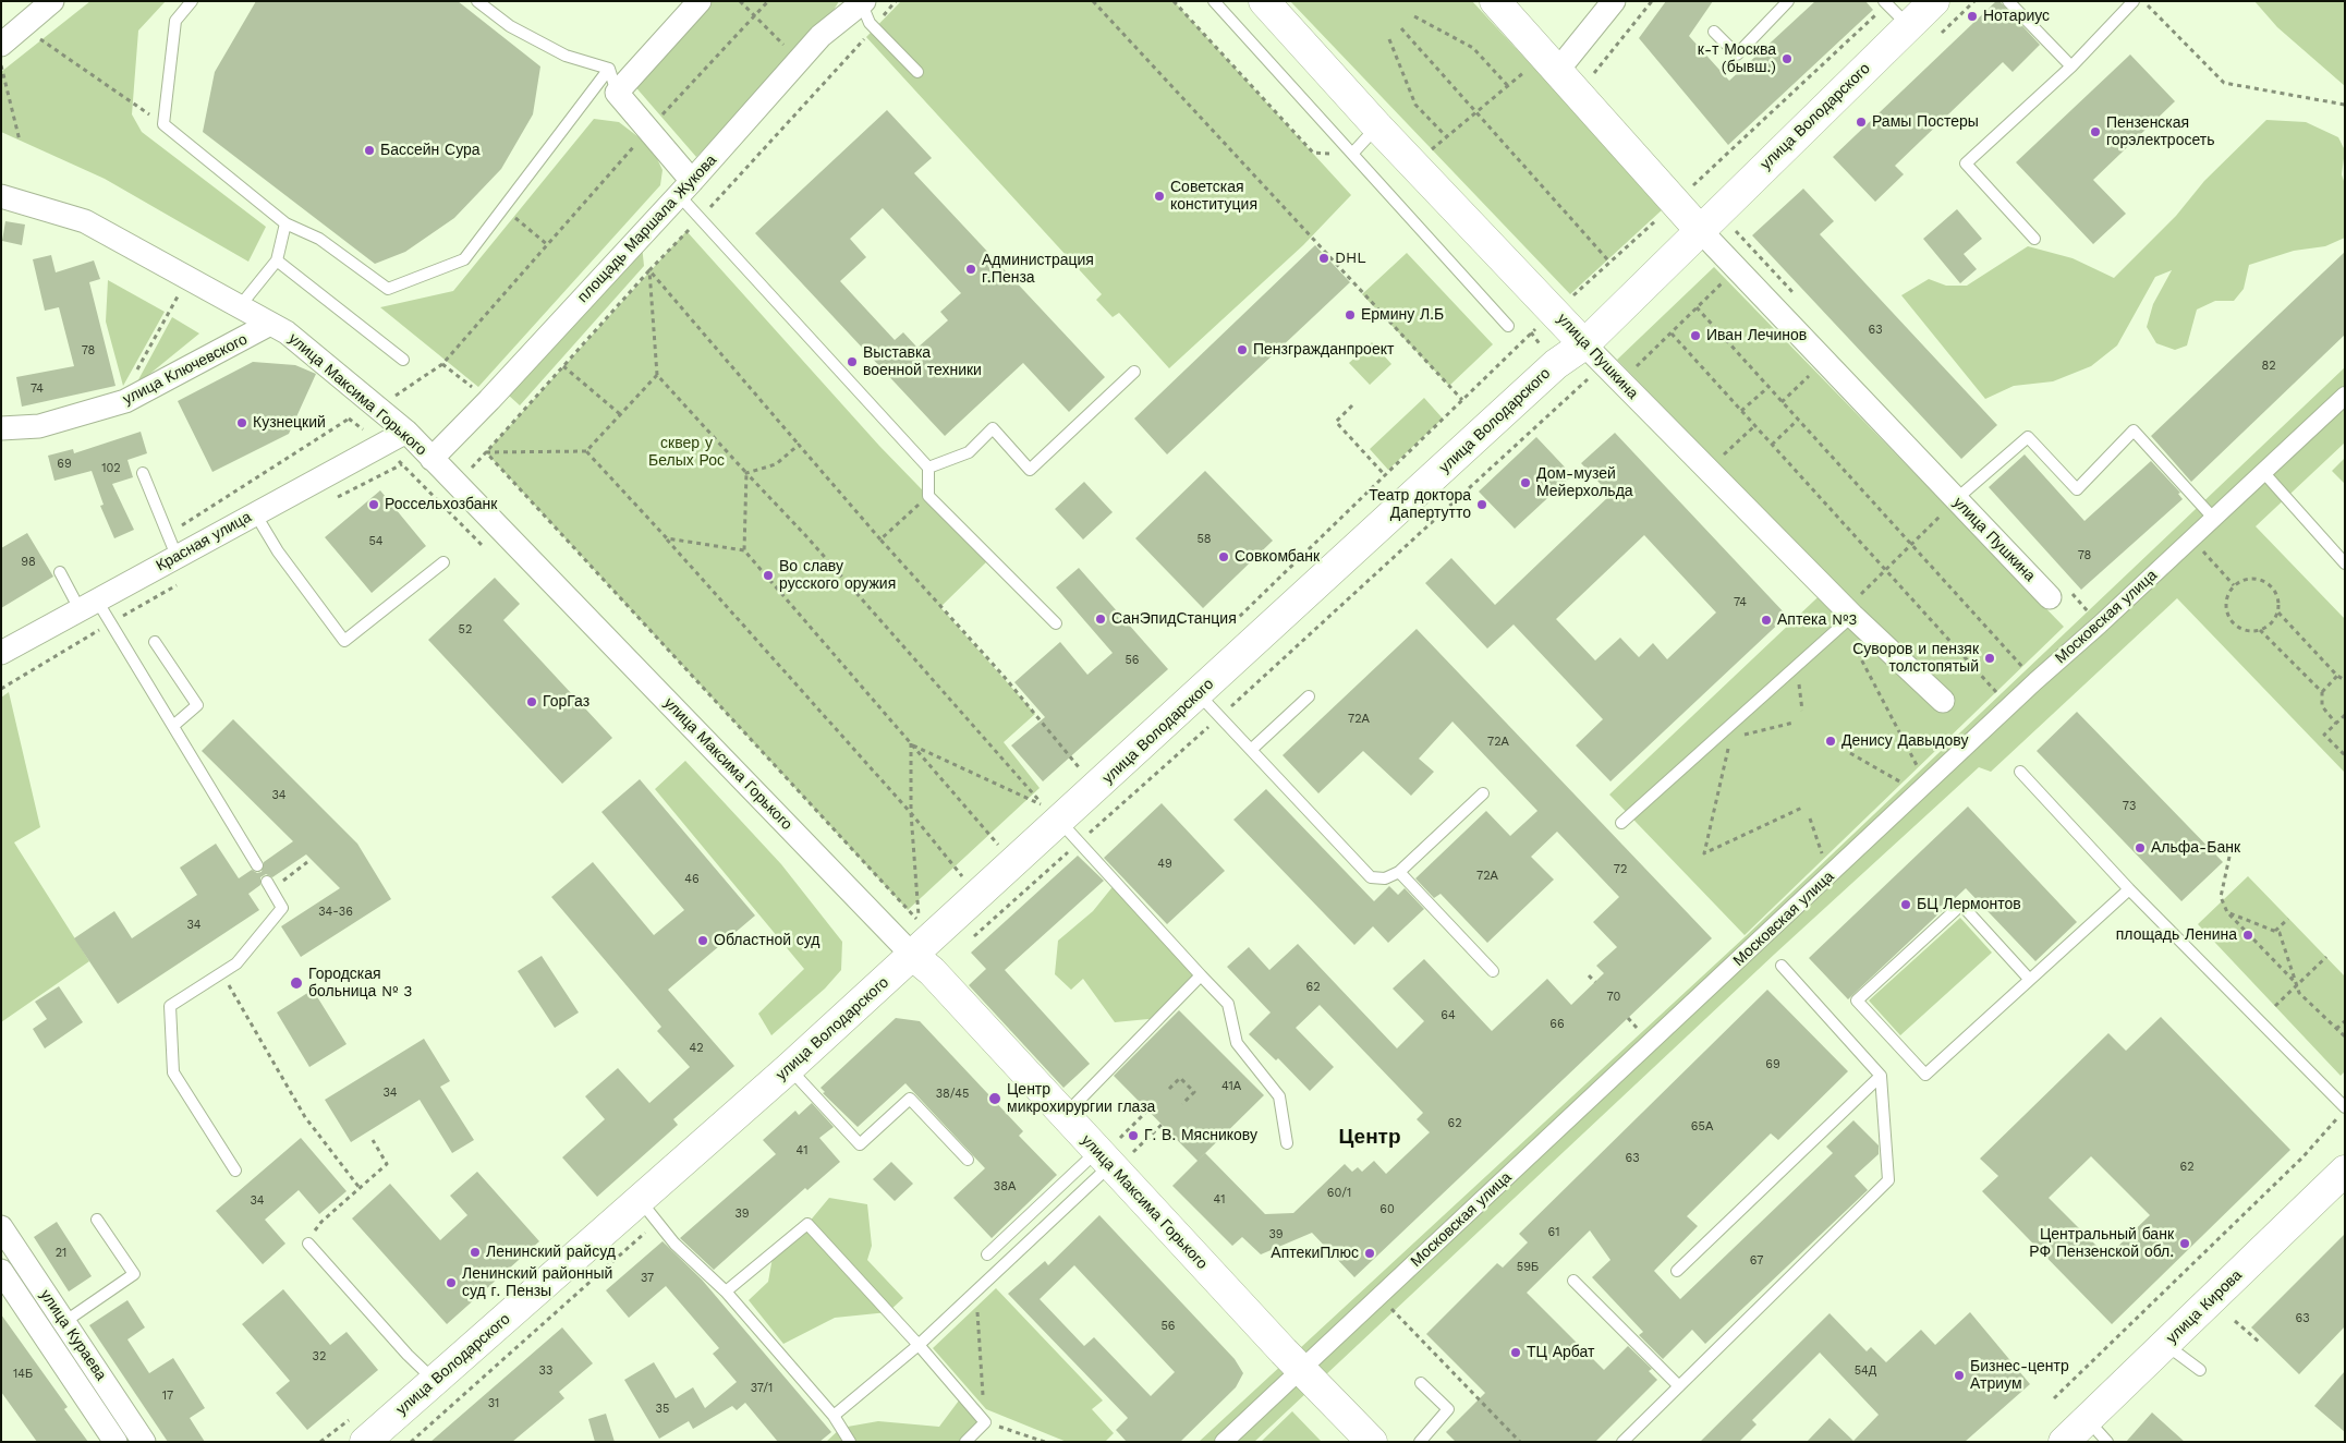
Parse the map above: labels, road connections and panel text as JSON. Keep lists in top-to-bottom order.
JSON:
{
  "streets": {
    "main road": [
      "улица Володарского",
      "улица Пушкина",
      "улица Максима Горького",
      "улица Кирова"
    ],
    "street": [
      "площадь Маршала Жукова",
      "улица Ключевского",
      "Красная улица",
      "Московская улица",
      "улица Кураева"
    ]
  },
  "crossings": [
    ["улица Володарского", "улица Пушкина"],
    ["улица Володарского", "улица Максима Горького"],
    ["площадь Маршала Жукова", "улица Максима Горького"],
    ["улица Ключевского", "улица Максима Горького"],
    ["улица Максима Горького", "Красная улица"],
    ["улица Максима Горького", "Московская улица"]
  ],
  "districts": ["Центр"],
  "parks": ["сквер у Белых Рос"],
  "places": [
    "Нотариус",
    "к-т Москва (бывш.)",
    "Рамы Постеры",
    "Пензенская горэлектросеть",
    "Бассейн Сура",
    "Советская конституция",
    "DHL",
    "Администрация г.Пенза",
    "Ермину Л.Б",
    "Иван Лечинов",
    "Пензгражданпроект",
    "Выставка военной техники",
    "Кузнецкий",
    "Дом-музей Мейерхольда",
    "Россельхозбанк",
    "Театр доктора Дапертутто",
    "Совкомбанк",
    "Во славу русского оружия",
    "СанЭпидСтанция",
    "Аптека №3",
    "Суворов и пензяк толстопятый",
    "ГорГаз",
    "Денису Давыдову",
    "Альфа-Банк",
    "БЦ Лермонтов",
    "площадь Ленина",
    "Областной суд",
    "Городская больница № 3",
    "Центр микрохирургии глаза",
    "Г. В. Мясникову",
    "Центральный банк РФ Пензенской обл.",
    "Ленинский райсуд",
    "АптекиПлюс",
    "Ленинский районный суд г. Пензы",
    "ТЦ Арбат",
    "Бизнес-центр Атриум"
  ],
  "house_numbers": [
    "63",
    "78",
    "82",
    "74",
    "69",
    "102",
    "58",
    "54",
    "78",
    "98",
    "74",
    "52",
    "56",
    "72А",
    "72А",
    "34",
    "73",
    "49",
    "72",
    "72А",
    "46",
    "34-36",
    "34",
    "62",
    "70",
    "64",
    "66",
    "42",
    "69",
    "41А",
    "34",
    "38/45",
    "62",
    "65А",
    "41",
    "63",
    "62",
    "38А",
    "60/1",
    "41",
    "34",
    "60",
    "39",
    "61",
    "39",
    "21",
    "67",
    "59Б",
    "37",
    "63",
    "56",
    "32",
    "33",
    "54Д",
    "14Б",
    "37/1",
    "17",
    "31",
    "35"
  ]
}
